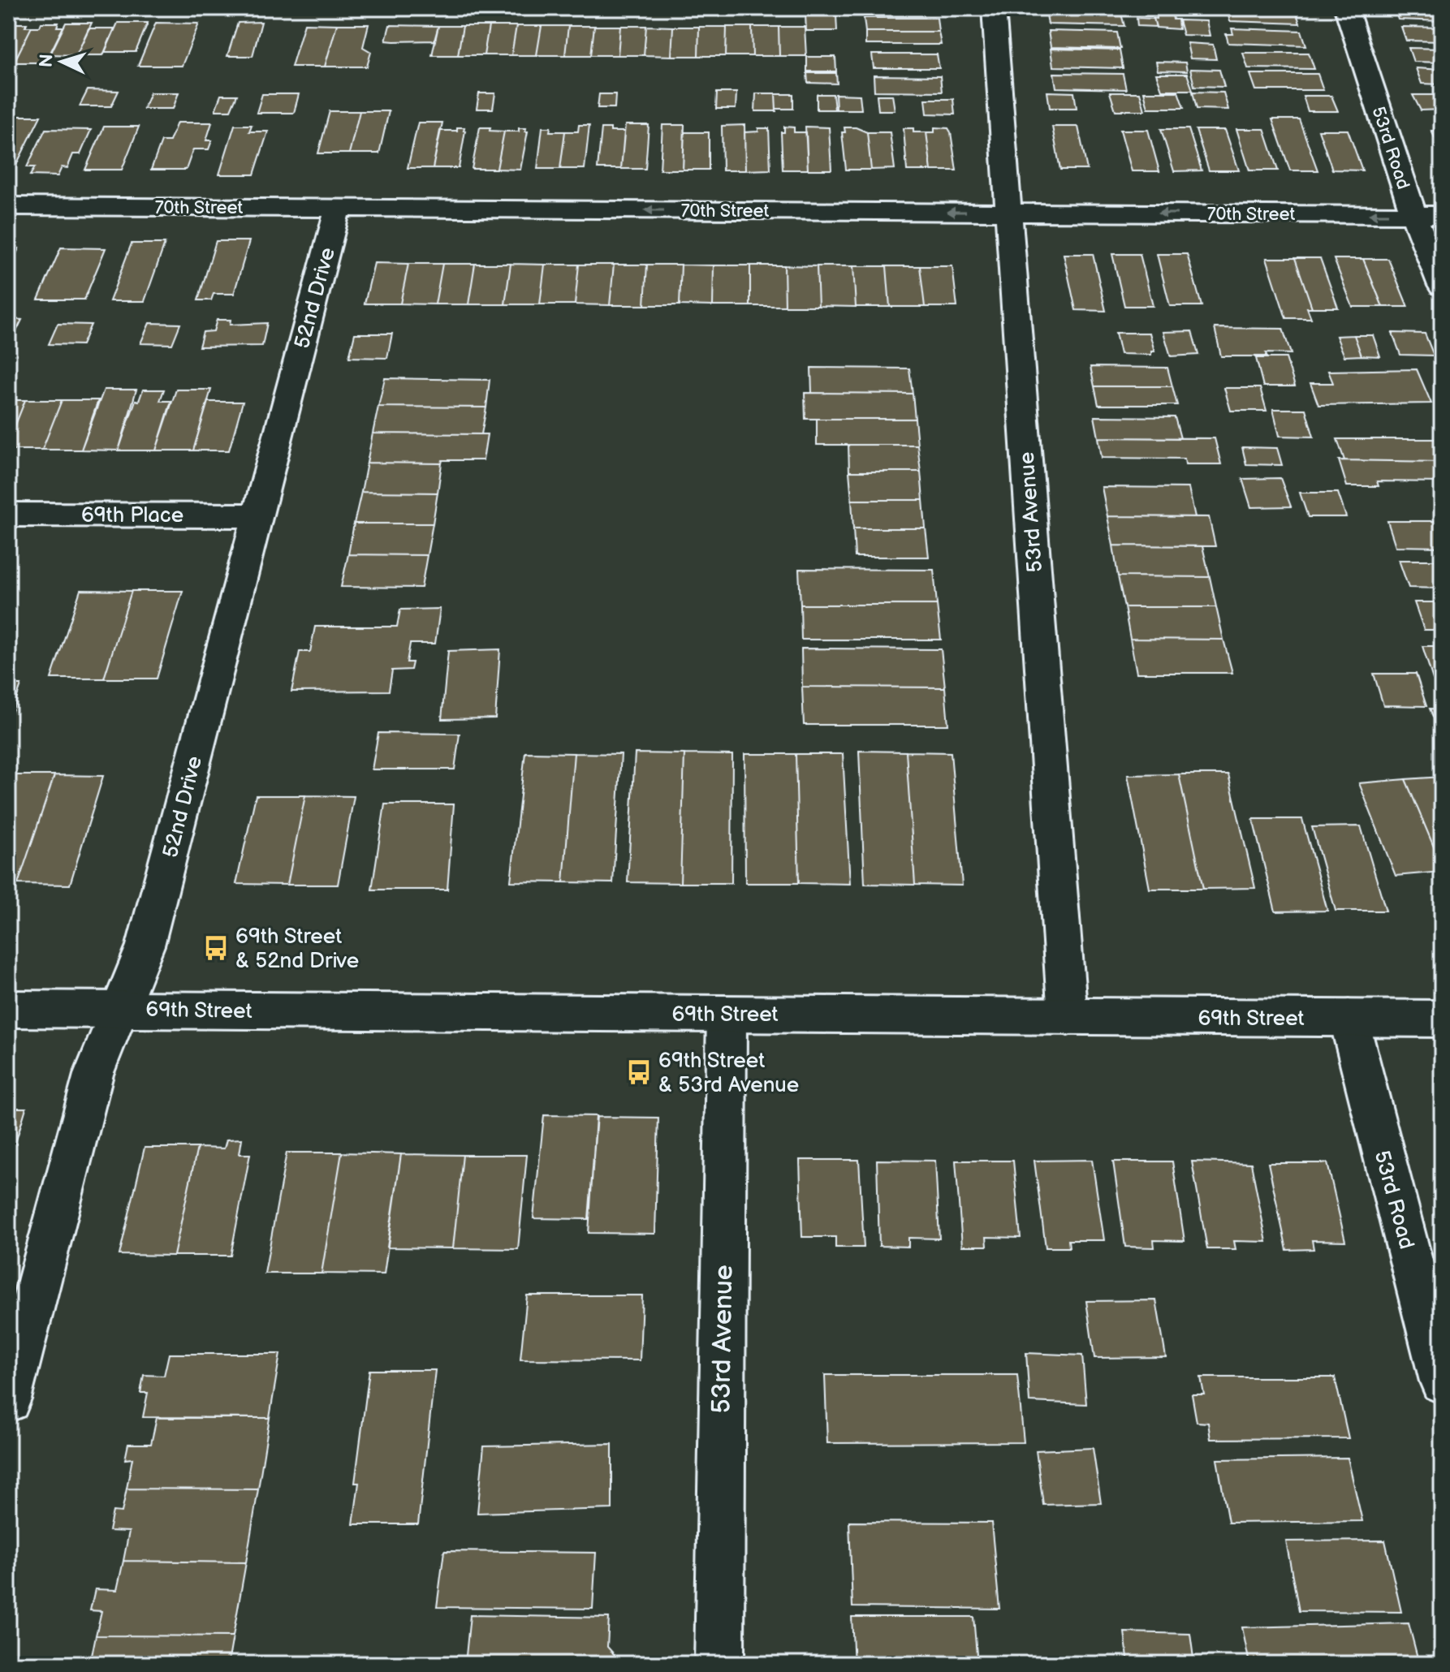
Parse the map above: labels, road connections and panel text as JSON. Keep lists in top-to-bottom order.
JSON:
{
  "streets": {
    "street": [
      "53rd Road",
      "70th Street",
      "52nd Drive",
      "53rd Avenue",
      "69th Place",
      "69th Street"
    ]
  },
  "crossings": [
    ["53rd Road", "70th Street"],
    ["53rd Road", "69th Street"],
    ["70th Street", "52nd Drive"],
    ["70th Street", "53rd Avenue"],
    ["52nd Drive", "69th Place"],
    ["52nd Drive", "69th Street"],
    ["53rd Avenue", "69th Street"]
  ],
  "one_way": ["70th Street"],
  "places": {
    "bus stop": ["69th Street & 52nd Drive", "69th Street & 53rd Avenue"]
  },
  "north": "left"
}
